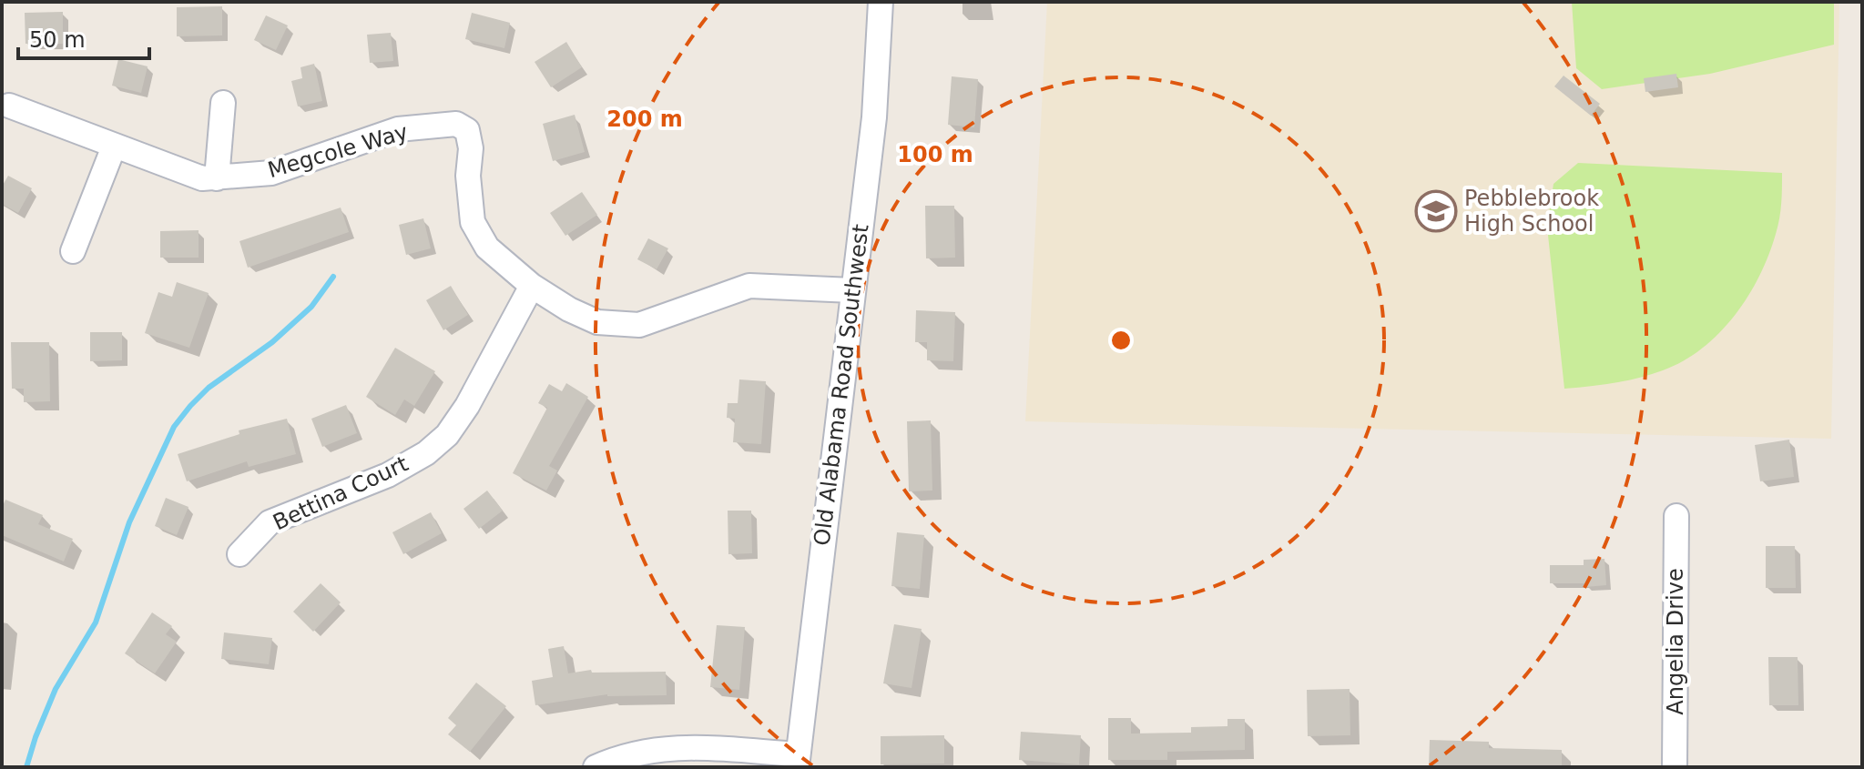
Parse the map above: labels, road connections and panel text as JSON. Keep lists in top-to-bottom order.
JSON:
{
  "streets": {
    "street": [
      "Megcole Way",
      "Old Alabama Road Southwest",
      "Bettina Court",
      "Angelia Drive"
    ]
  },
  "crossings": [
    ["Megcole Way", "Old Alabama Road Southwest"],
    ["Megcole Way", "Bettina Court"]
  ],
  "places": {
    "school or university": ["Pebblebrook High School"]
  },
  "scale_bar": "50 m",
  "rings": ["200 m", "100 m"]
}
